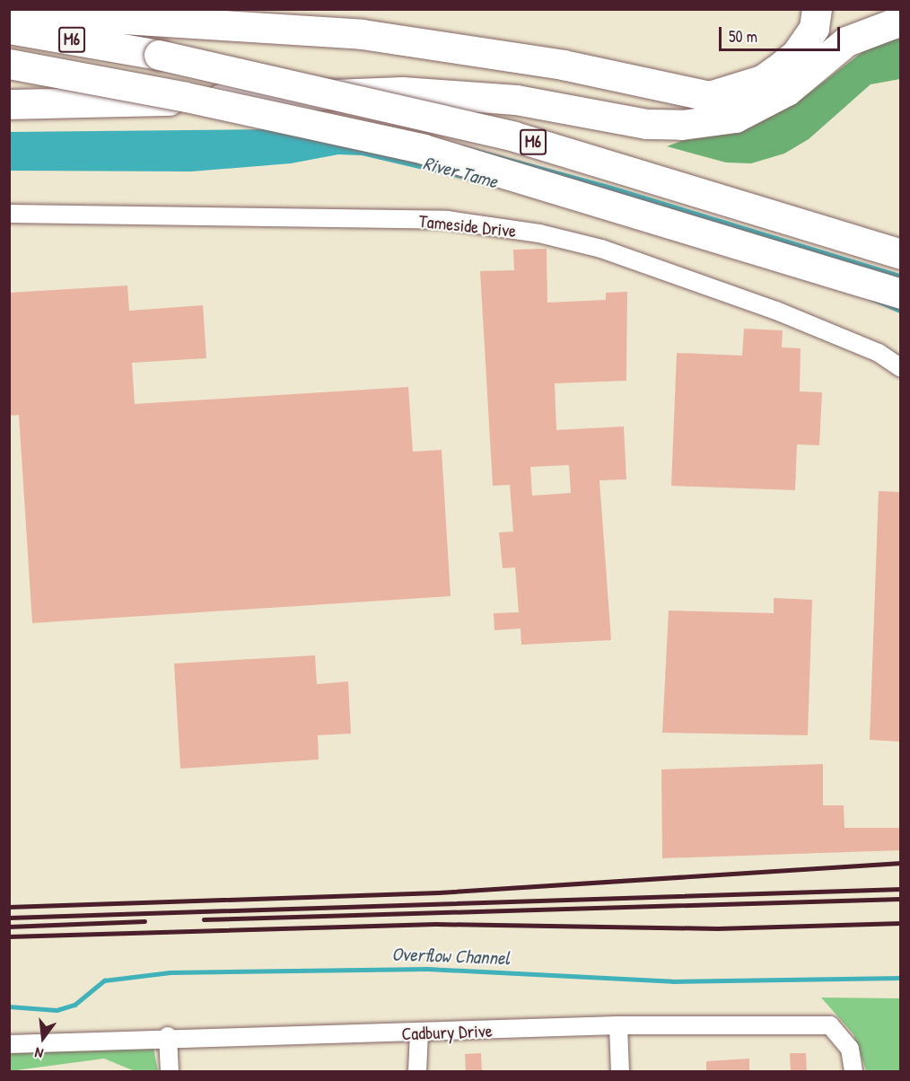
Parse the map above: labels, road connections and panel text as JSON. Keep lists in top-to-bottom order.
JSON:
{
  "streets": {
    "highway": ["M6"],
    "street": ["Tameside Drive", "Cadbury Drive"]
  },
  "water": ["River Tame", "Overflow Channel"],
  "scale_bar": "50 m",
  "north": "bottom"
}
